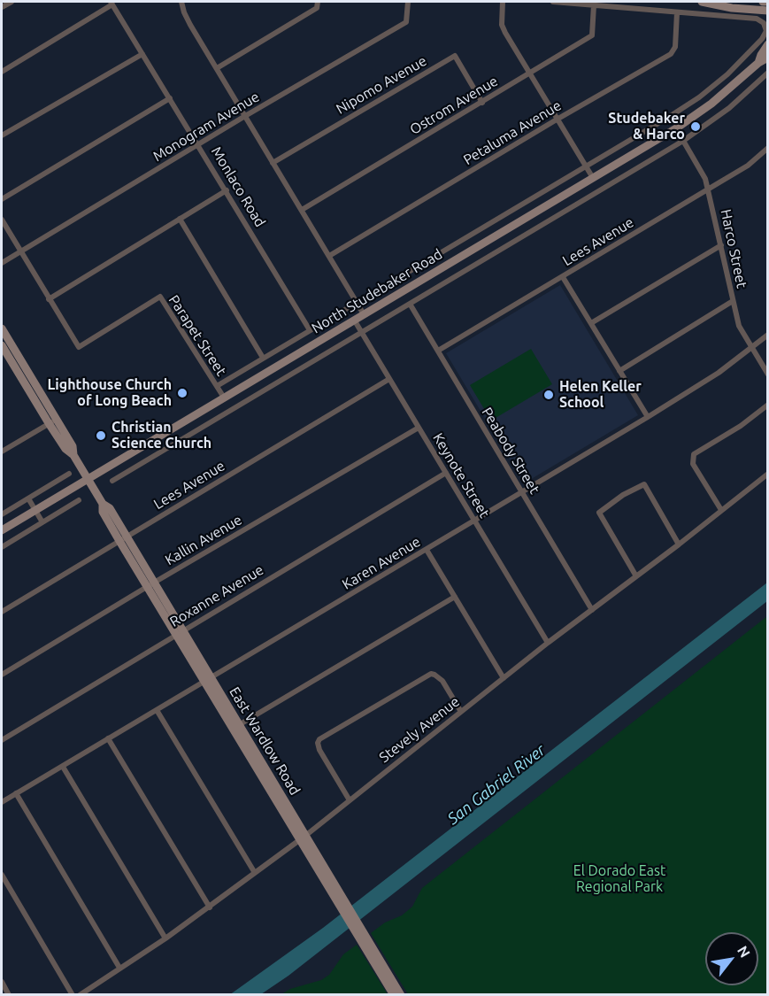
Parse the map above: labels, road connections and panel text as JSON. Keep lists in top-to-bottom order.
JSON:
{
  "streets": {
    "main road": ["North Studebaker Road", "East Wardlow Road"],
    "street": [
      "Nipomo Avenue",
      "Ostrom Avenue",
      "Monogram Avenue",
      "Petaluma Avenue",
      "Monlaco Road",
      "Lees Avenue",
      "Harco Street",
      "Parapet Street",
      "Peabody Street",
      "Keynote Street",
      "Kallin Avenue",
      "Karen Avenue",
      "Roxanne Avenue",
      "Stevely Avenue"
    ]
  },
  "crossings": [
    ["Nipomo Avenue", "Ostrom Avenue"],
    ["Monogram Avenue", "Monlaco Road"],
    ["Monogram Avenue", "Parapet Street"],
    ["Petaluma Avenue", "North Studebaker Road"],
    ["Monlaco Road", "North Studebaker Road"],
    ["Lees Avenue", "Harco Street"],
    ["Lees Avenue", "Peabody Street"],
    ["Lees Avenue", "Keynote Street"],
    ["Lees Avenue", "East Wardlow Road"],
    ["Harco Street", "North Studebaker Road"],
    ["Harco Street", "Karen Avenue"],
    ["North Studebaker Road", "Parapet Street"],
    ["North Studebaker Road", "Peabody Street"],
    ["North Studebaker Road", "Keynote Street"],
    ["North Studebaker Road", "East Wardlow Road"],
    ["Peabody Street", "Karen Avenue"],
    ["Peabody Street", "Stevely Avenue"],
    ["Keynote Street", "Kallin Avenue"],
    ["Keynote Street", "Karen Avenue"],
    ["Keynote Street", "Roxanne Avenue"],
    ["Keynote Street", "Stevely Avenue"],
    ["Kallin Avenue", "East Wardlow Road"],
    ["Karen Avenue", "East Wardlow Road"],
    ["Roxanne Avenue", "East Wardlow Road"],
    ["Stevely Avenue", "East Wardlow Road"]
  ],
  "water": ["San Gabriel River"],
  "parks": ["El Dorado East Regional Park"],
  "places": [
    "Studebaker & Harco",
    "Lighthouse Church of Long Beach",
    "Helen Keller School",
    "Christian Science Church"
  ],
  "north": "top right"
}
